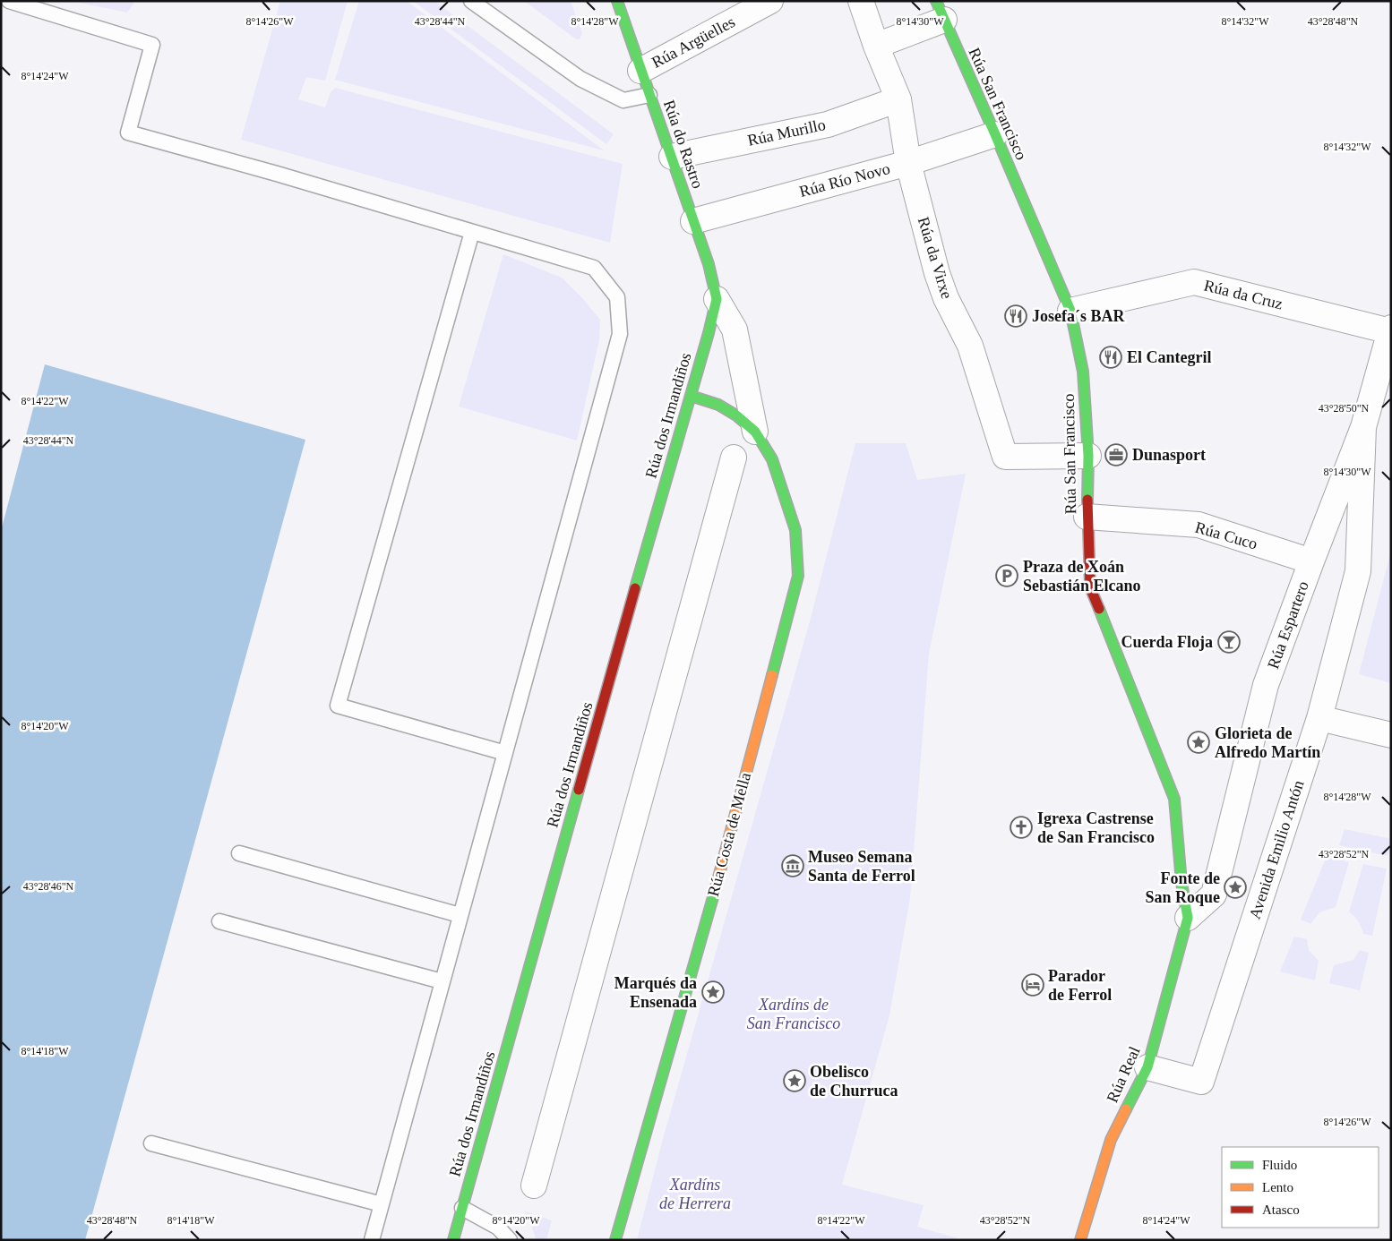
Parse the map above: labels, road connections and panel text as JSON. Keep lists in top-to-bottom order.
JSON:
{
  "streets": {
    "street": [
      "Rúa Argüelles",
      "Rúa San Francisco",
      "Rúa Murillo",
      "Rúa do Rastro",
      "Rúa Río Novo",
      "Rúa da Virxe",
      "Rúa da Cruz",
      "Rúa dos Irmandiños",
      "Rúa Cuco",
      "Rúa Espartero",
      "Rúa Costa de Mella",
      "Avenida Emilio Antón",
      "Rúa Real"
    ]
  },
  "crossings": [
    ["Rúa Argüelles", "Rúa do Rastro"],
    ["Rúa San Francisco", "Rúa Río Novo"],
    ["Rúa San Francisco", "Rúa da Virxe"],
    ["Rúa San Francisco", "Rúa da Cruz"],
    ["Rúa San Francisco", "Rúa Cuco"],
    ["Rúa San Francisco", "Rúa Espartero"],
    ["Rúa San Francisco", "Rúa Real"],
    ["Rúa Murillo", "Rúa do Rastro"],
    ["Rúa Murillo", "Rúa da Virxe"],
    ["Rúa do Rastro", "Rúa Río Novo"],
    ["Rúa do Rastro", "Rúa dos Irmandiños"],
    ["Rúa do Rastro", "Rúa Costa de Mella"],
    ["Rúa Río Novo", "Rúa da Virxe"],
    ["Rúa da Cruz", "Rúa Espartero"],
    ["Rúa dos Irmandiños", "Rúa Costa de Mella"],
    ["Rúa Cuco", "Rúa Espartero"],
    ["Rúa Espartero", "Avenida Emilio Antón"],
    ["Rúa Espartero", "Rúa Real"],
    ["Avenida Emilio Antón", "Rúa Real"]
  ],
  "parks": ["Xardíns de San Francisco", "Xardíns de Herrera"],
  "places": {
    "restaurant": ["Josefa´s BAR", "El Cantegril"],
    "office": ["Dunasport"],
    "parking": ["Praza de Xoán Sebastián Elcano"],
    "bar": ["Cuerda Floja"],
    "place": [
      "Glorieta de Alfredo Martín",
      "Fonte de San Roque",
      "Marqués da Ensenada",
      "Obelisco de Churruca"
    ],
    "church": ["Igrexa Castrense de San Francisco"],
    "museum": ["Museo Semana Santa de Ferrol"],
    "hotel": ["Parador de Ferrol"]
  },
  "legend": ["Fluido", "Lento", "Atasco"],
  "coordinates": [
    "8°14'32\"W",
    "8°14'26\"W",
    "43°28'44\"N",
    "8°14'28\"W",
    "8°14'30\"W",
    "43°28'48\"N",
    "8°14'24\"W",
    "8°14'22\"W",
    "43°28'50\"N",
    "8°14'20\"W",
    "43°28'52\"N",
    "43°28'46\"N",
    "8°14'18\"W"
  ]
}
